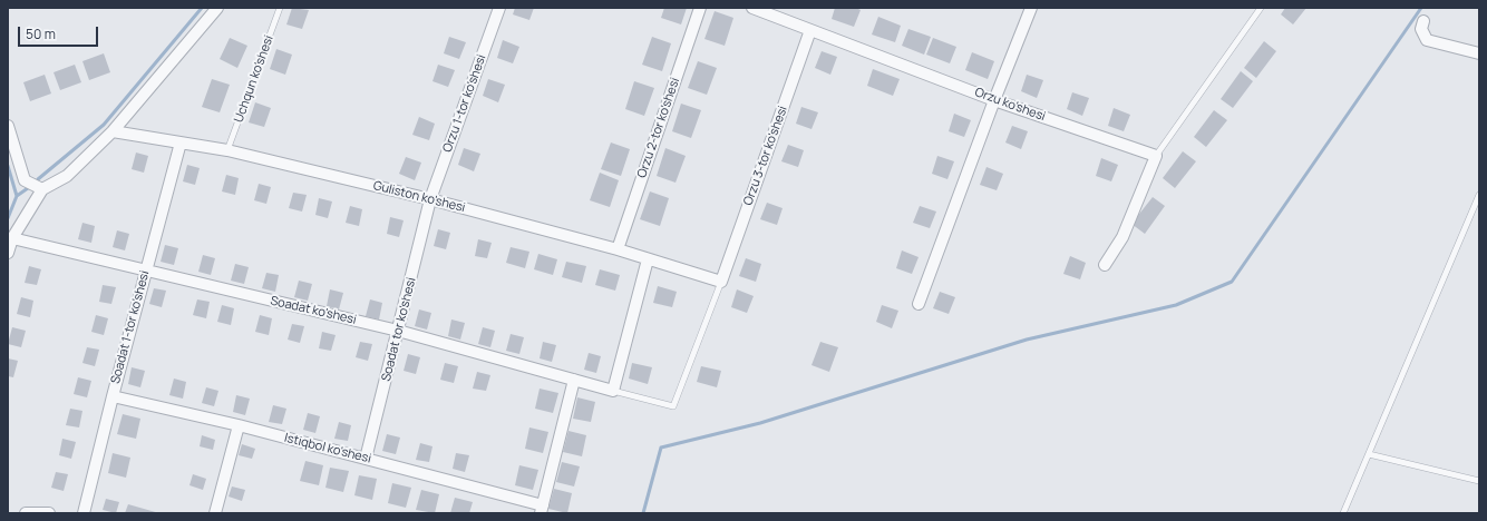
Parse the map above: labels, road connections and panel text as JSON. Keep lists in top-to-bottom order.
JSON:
{
  "streets": {
    "street": [
      "Orzu 1-tor ko'shesi",
      "Orzu ko'shesi",
      "Orzu 2-tor ko'shesi",
      "Orzu 3-tor ko'shesi",
      "Guliston ko'shesi",
      "Soadat ko'shesi",
      "Soadat 1-tor ko'shesi",
      "Soadat tor ko'shesi",
      "Istiqbol ko'shesi"
    ],
    "lane": ["Uchqun ko'shesi"]
  },
  "crossings": [
    ["Uchqun ko'shesi", "Guliston ko'shesi"],
    ["Orzu 1-tor ko'shesi", "Guliston ko'shesi"],
    ["Orzu 1-tor ko'shesi", "Soadat tor ko'shesi"],
    ["Orzu ko'shesi", "Orzu 3-tor ko'shesi"],
    ["Orzu 2-tor ko'shesi", "Guliston ko'shesi"],
    ["Orzu 3-tor ko'shesi", "Guliston ko'shesi"],
    ["Guliston ko'shesi", "Soadat 1-tor ko'shesi"],
    ["Guliston ko'shesi", "Soadat tor ko'shesi"],
    ["Soadat ko'shesi", "Soadat 1-tor ko'shesi"],
    ["Soadat ko'shesi", "Soadat tor ko'shesi"],
    ["Soadat 1-tor ko'shesi", "Istiqbol ko'shesi"],
    ["Soadat tor ko'shesi", "Istiqbol ko'shesi"]
  ],
  "scale_bar": "50 m"
}
